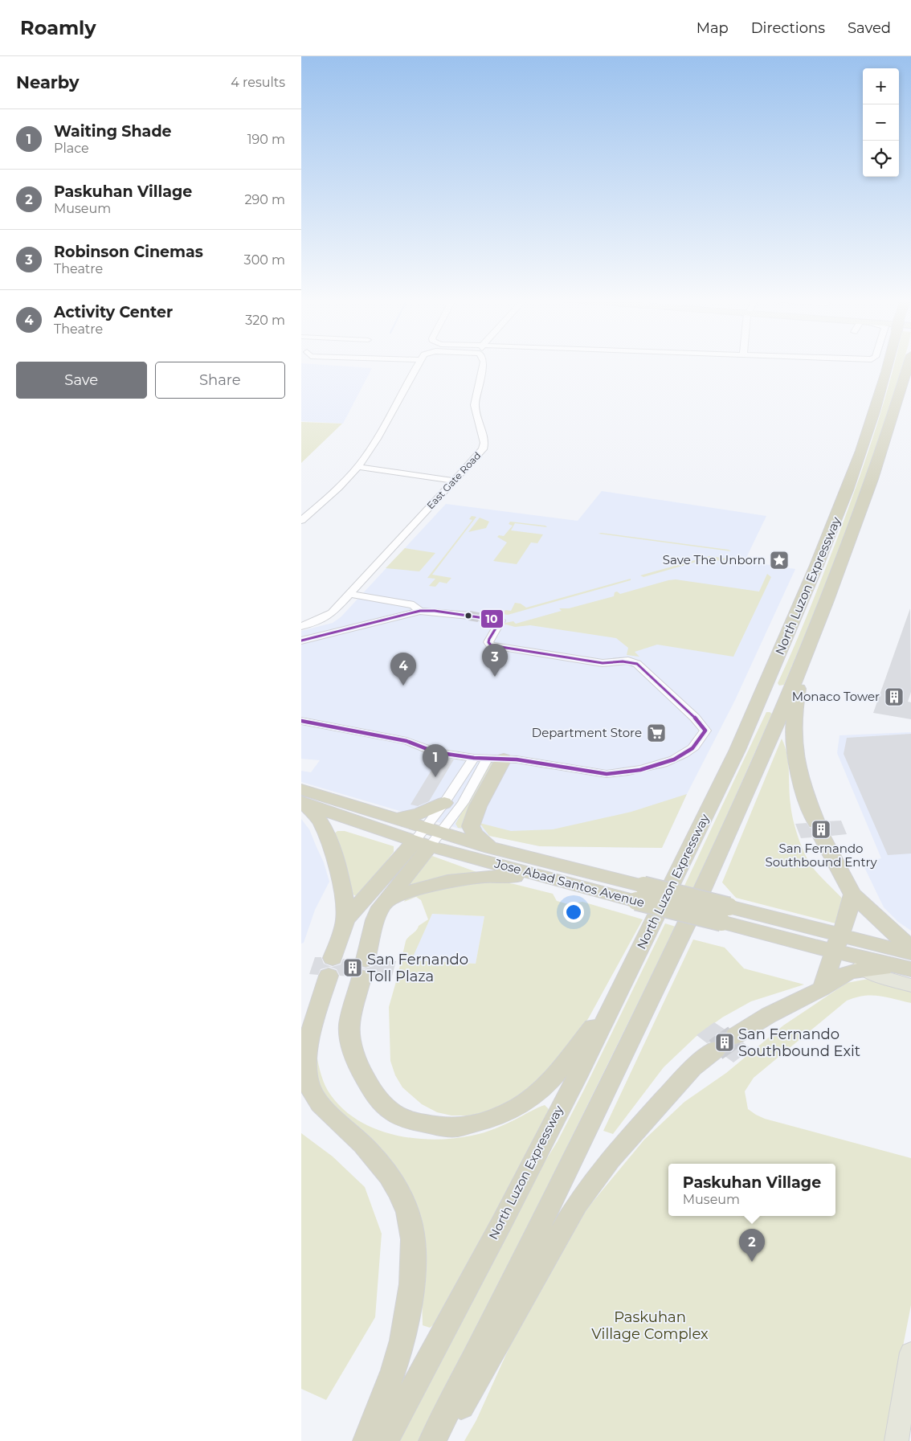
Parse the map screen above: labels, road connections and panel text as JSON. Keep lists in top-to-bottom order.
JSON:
{
  "streets": {
    "highway": ["North Luzon Expressway", "Jose Abad Santos Avenue"],
    "street": ["East Gate Road"]
  },
  "parks": ["Paskuhan Village Complex"],
  "places": {
    "place": ["Save The Unborn"],
    "building": [
      "Monaco Tower",
      "San Fernando Southbound Entry",
      "San Fernando Toll Plaza",
      "San Fernando Southbound Exit"
    ],
    "supermarket": ["Department Store"]
  },
  "lines": ["transit line 10"],
  "page": {
    "header": "Roamly",
    "nav": ["Map", "Directions", "Saved"],
    "heading": ["Nearby", "4 results"],
    "map_buttons": ["+", "−"],
    "list": [
      {
        "mark": "1",
        "name": "Waiting Shade",
        "note": "Place",
        "value": "190 m"
      },
      {
        "mark": "2",
        "name": "Paskuhan Village",
        "note": "Museum",
        "value": "290 m"
      },
      {
        "mark": "3",
        "name": "Robinson Cinemas",
        "note": "Theatre",
        "value": "300 m"
      },
      {
        "mark": "4",
        "name": "Activity Center",
        "note": "Theatre",
        "value": "320 m"
      }
    ],
    "buttons": ["Save", "Share"],
    "pins": [
      "3",
      "4",
      "1",
      "2"
    ],
    "popup": ["Paskuhan Village", "Museum"]
  }
}
